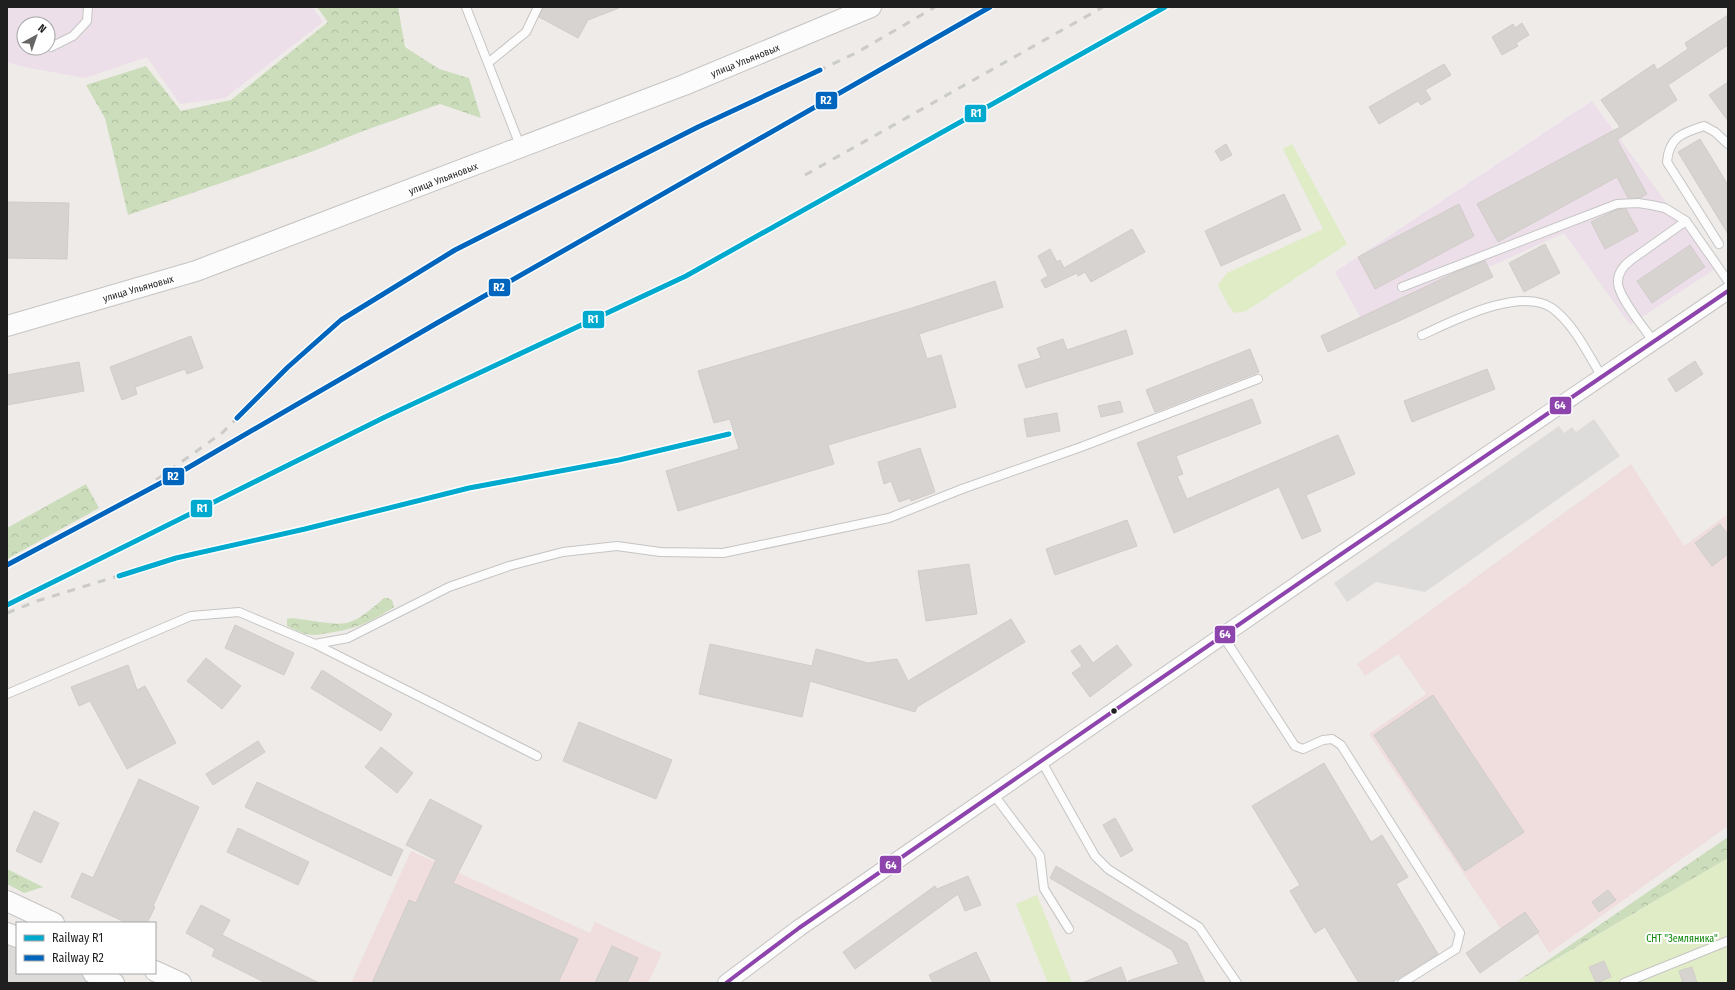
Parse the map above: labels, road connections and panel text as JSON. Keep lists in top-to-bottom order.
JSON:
{
  "streets": {
    "street": ["улица Ульяновых"]
  },
  "parks": ["СНТ \"Земляника\""],
  "lines": ["rail line R1", "rail line R2", "transit line 64"],
  "legend": ["Railway R1", "Railway R2"],
  "north": "top right"
}
